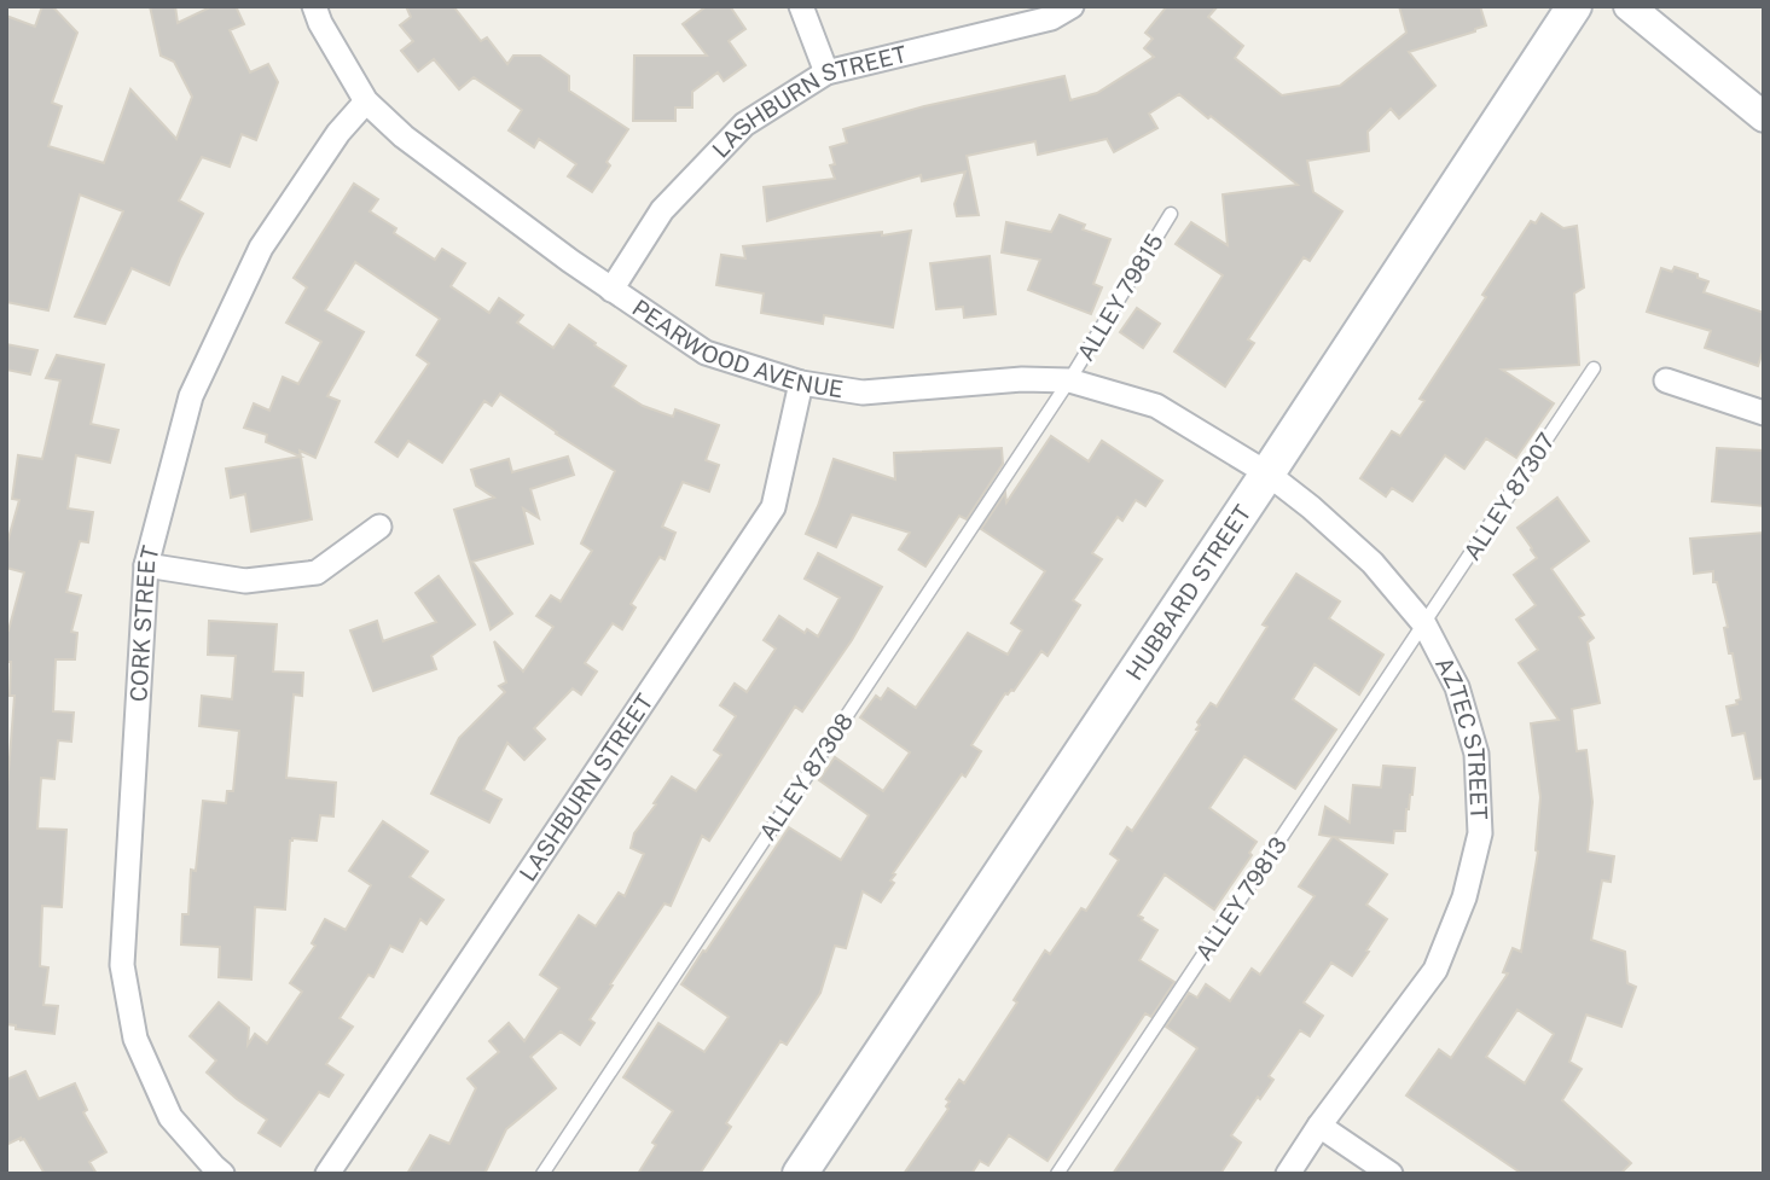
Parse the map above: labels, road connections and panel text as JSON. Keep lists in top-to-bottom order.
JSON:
{
  "streets": {
    "main road": ["HUBBARD STREET"],
    "street": [
      "LASHBURN STREET",
      "PEARWOOD AVENUE",
      "CORK STREET",
      "AZTEC STREET"
    ],
    "lane": [
      "ALLEY 79815",
      "ALLEY 87307",
      "ALLEY 87308",
      "ALLEY 79813"
    ]
  },
  "crossings": [
    ["LASHBURN STREET", "PEARWOOD AVENUE"],
    ["ALLEY 79815", "PEARWOOD AVENUE"],
    ["ALLEY 79815", "ALLEY 87308"],
    ["PEARWOOD AVENUE", "HUBBARD STREET"],
    ["PEARWOOD AVENUE", "CORK STREET"],
    ["PEARWOOD AVENUE", "AZTEC STREET"],
    ["PEARWOOD AVENUE", "ALLEY 87308"],
    ["ALLEY 87307", "AZTEC STREET"],
    ["ALLEY 87307", "ALLEY 79813"],
    ["HUBBARD STREET", "AZTEC STREET"],
    ["AZTEC STREET", "ALLEY 79813"]
  ]
}
